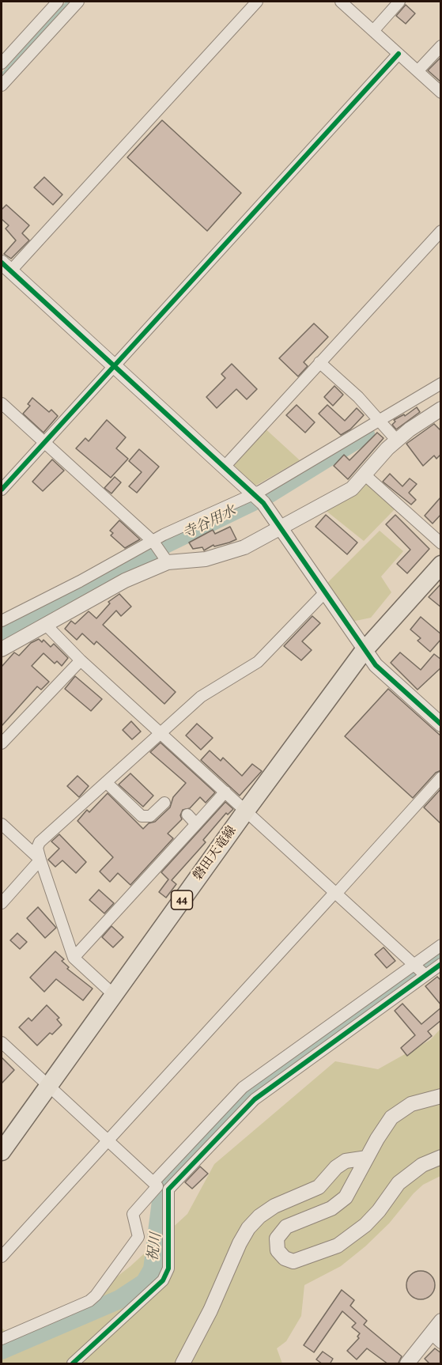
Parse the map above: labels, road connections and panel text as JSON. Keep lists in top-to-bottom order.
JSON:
{
  "streets": {
    "main road": ["磐田天竜線", "44"]
  },
  "water": ["寺谷用水", "祝川"]
}
